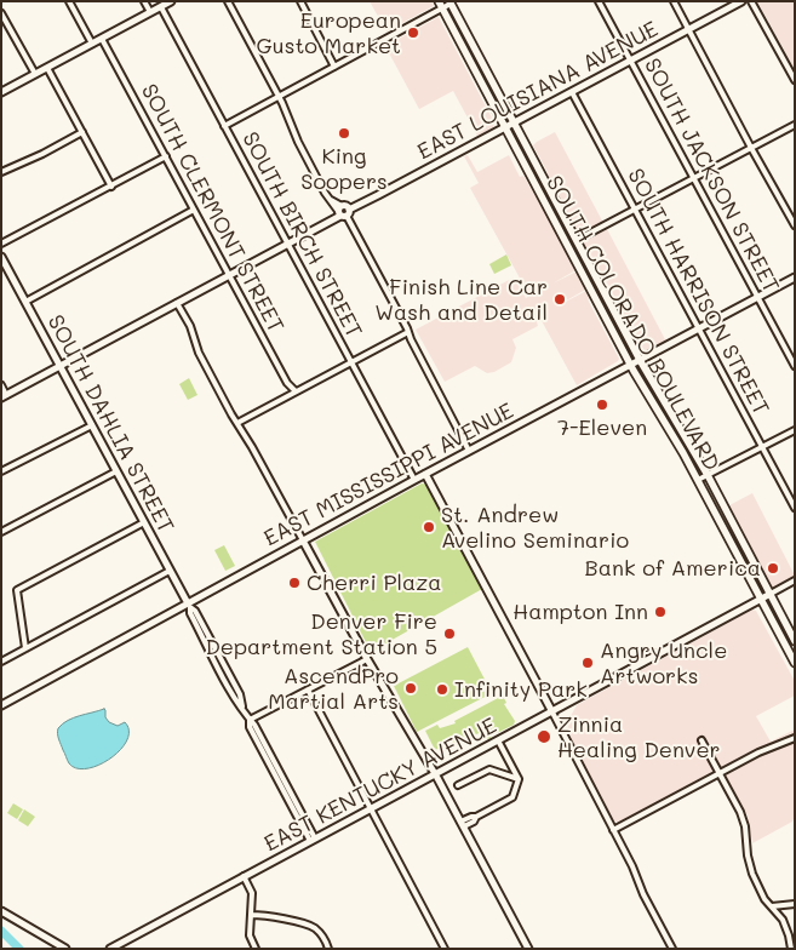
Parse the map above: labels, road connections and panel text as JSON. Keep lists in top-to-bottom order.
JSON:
{
  "streets": {
    "main road": ["SOUTH COLORADO BOULEVARD"],
    "street": [
      "EAST LOUISIANA AVENUE",
      "SOUTH JACKSON STREET",
      "SOUTH CLERMONT STREET",
      "SOUTH BIRCH STREET",
      "SOUTH HARRISON STREET",
      "SOUTH DAHLIA STREET",
      "EAST MISSISSIPPI AVENUE",
      "EAST KENTUCKY AVENUE"
    ]
  },
  "crossings": [
    ["EAST LOUISIANA AVENUE", "SOUTH JACKSON STREET"],
    ["EAST LOUISIANA AVENUE", "SOUTH CLERMONT STREET"],
    ["EAST LOUISIANA AVENUE", "SOUTH BIRCH STREET"],
    ["EAST LOUISIANA AVENUE", "SOUTH HARRISON STREET"],
    ["EAST LOUISIANA AVENUE", "SOUTH COLORADO BOULEVARD"],
    ["EAST LOUISIANA AVENUE", "SOUTH DAHLIA STREET"],
    ["SOUTH JACKSON STREET", "EAST MISSISSIPPI AVENUE"],
    ["SOUTH BIRCH STREET", "EAST MISSISSIPPI AVENUE"],
    ["SOUTH HARRISON STREET", "EAST MISSISSIPPI AVENUE"],
    ["SOUTH COLORADO BOULEVARD", "EAST MISSISSIPPI AVENUE"],
    ["SOUTH COLORADO BOULEVARD", "EAST KENTUCKY AVENUE"],
    ["SOUTH DAHLIA STREET", "EAST MISSISSIPPI AVENUE"],
    ["SOUTH DAHLIA STREET", "EAST KENTUCKY AVENUE"]
  ],
  "places": [
    "European Gusto Market",
    "King Soopers",
    "Finish Line Car Wash and Detail",
    "7-Eleven",
    "St. Andrew Avelino Seminario",
    "Bank of America",
    "Cherri Plaza",
    "Hampton Inn",
    "Denver Fire Department Station 5",
    "Angry Uncle Artworks",
    "AscendPro Martial Arts",
    "Infinity Park",
    "Zinnia Healing Denver"
  ]
}
